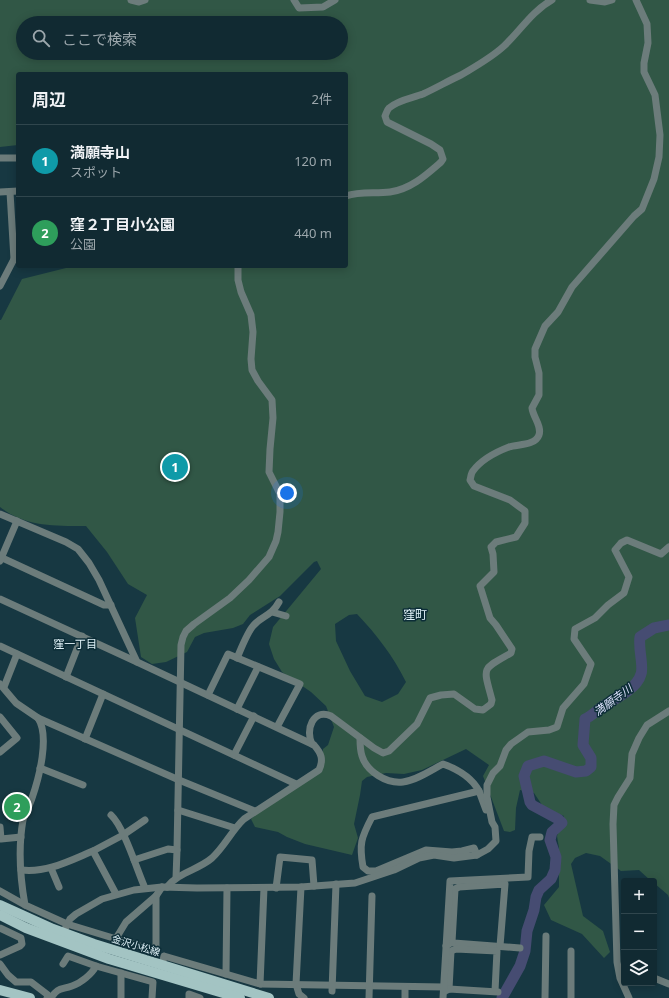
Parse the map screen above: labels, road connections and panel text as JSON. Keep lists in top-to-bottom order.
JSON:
{
  "streets": {
    "main road": ["金沢小松線"]
  },
  "districts": ["窪町", "窪一丁目"],
  "water": ["満願寺川"],
  "page": {
    "search": "ここで検索",
    "heading": ["周辺", "2件"],
    "list": [
      {
        "mark": "1",
        "name": "満願寺山",
        "note": "スポット",
        "value": "120 m"
      },
      {
        "mark": "2",
        "name": "窪２丁目小公園",
        "note": "公園",
        "value": "440 m"
      }
    ],
    "pins": ["1", "2"],
    "map_buttons": ["+", "−"]
  }
}
